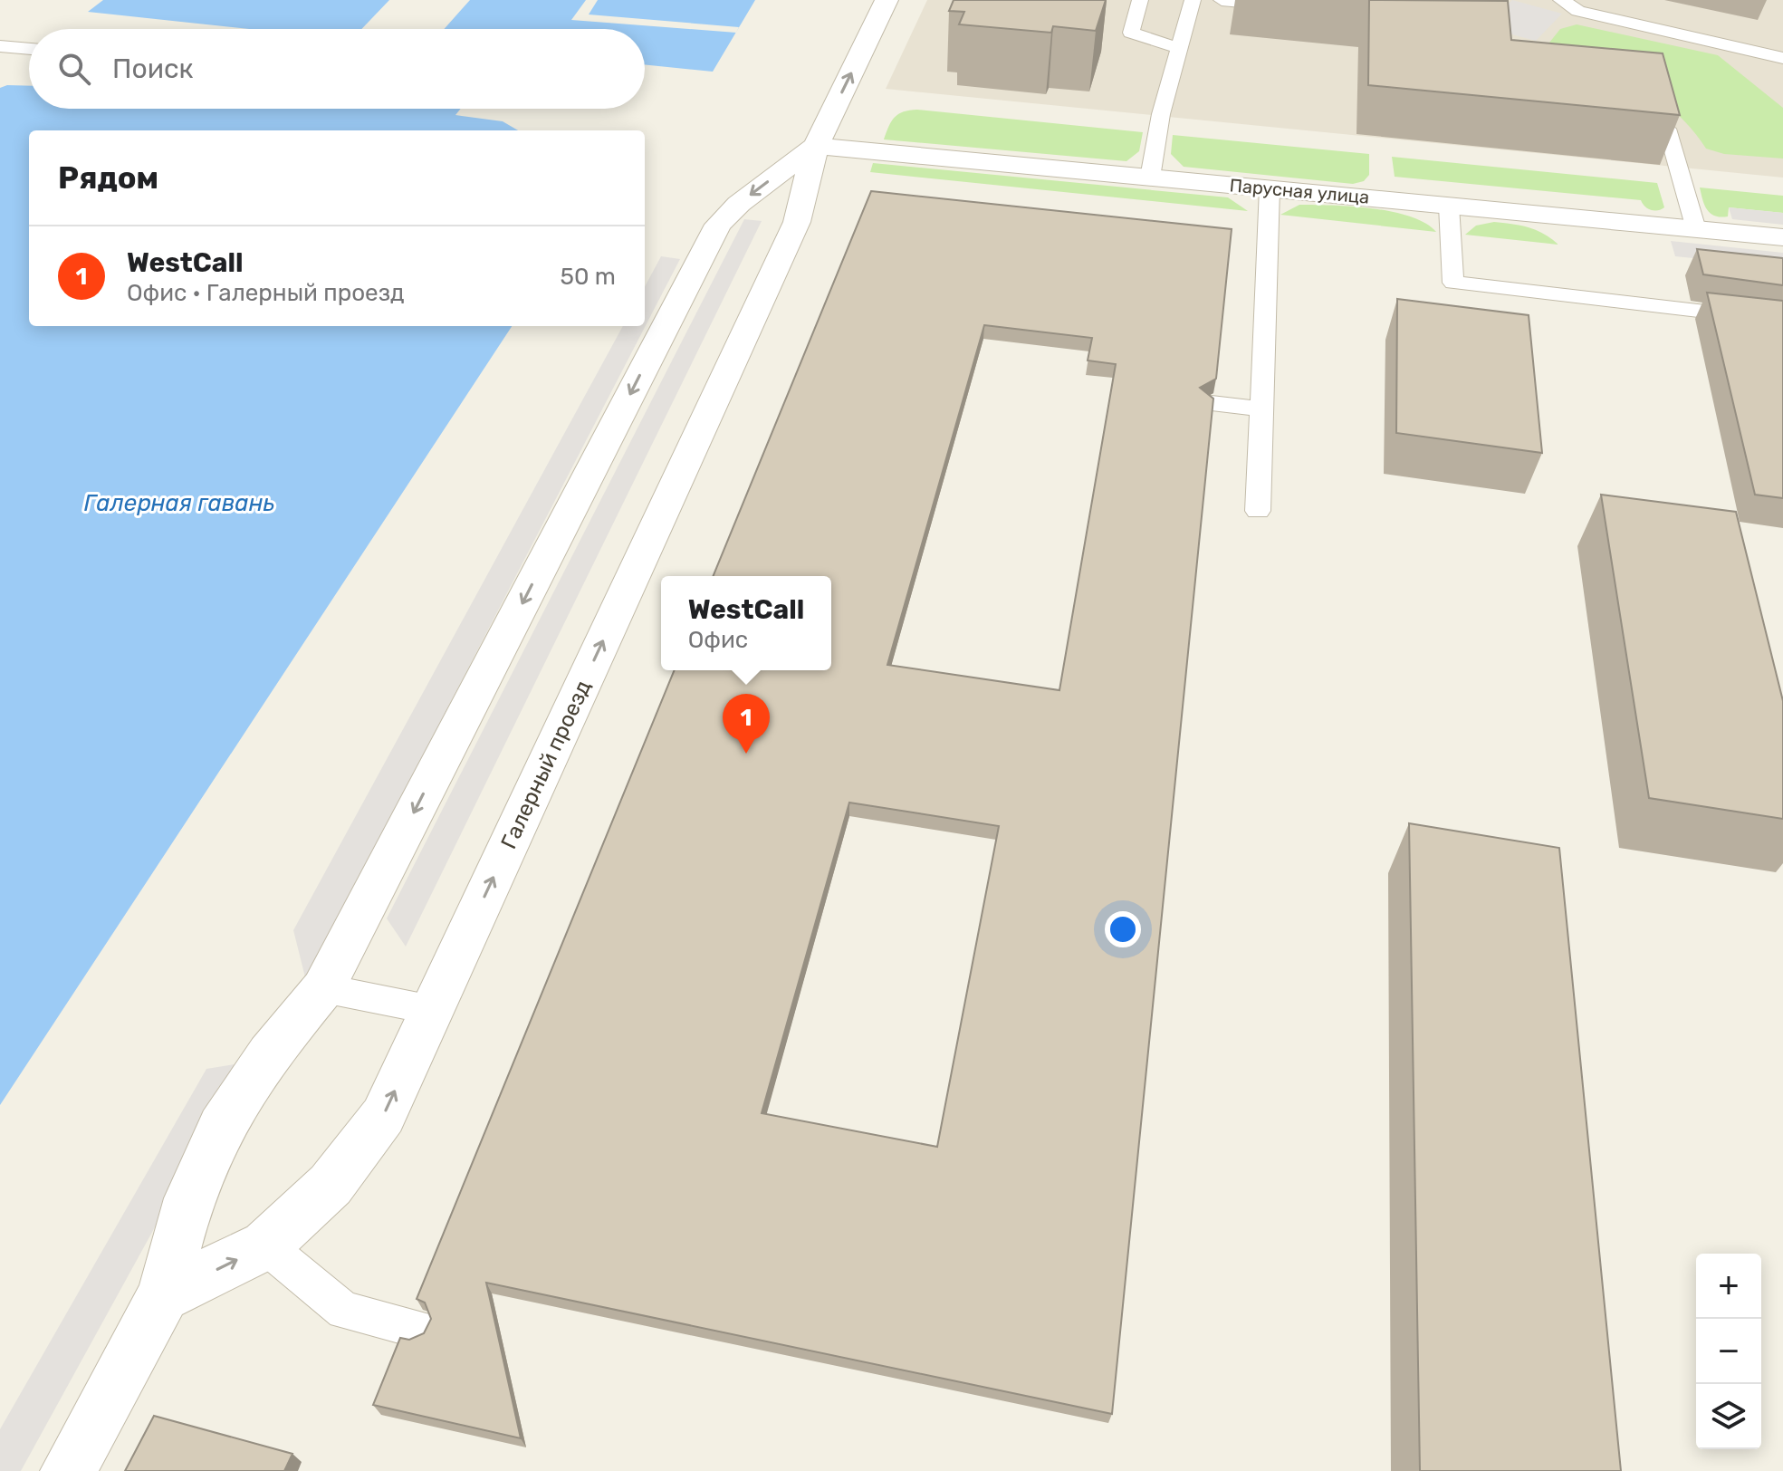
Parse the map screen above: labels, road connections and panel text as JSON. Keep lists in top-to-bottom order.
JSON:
{
  "streets": {
    "street": ["Парусная улица", "Галерный проезд"]
  },
  "crossings": [
    ["Парусная улица", "Галерный проезд"]
  ],
  "water": ["Галерная гавань"],
  "page": {
    "search": "Поиск",
    "heading": "Рядом",
    "list": [
      {
        "mark": "1",
        "name": "WestCall",
        "note": "Офис · Галерный проезд",
        "value": "50 m"
      }
    ],
    "popup": ["WestCall", "Офис"],
    "pins": "1",
    "map_buttons": ["+", "−"]
  }
}
